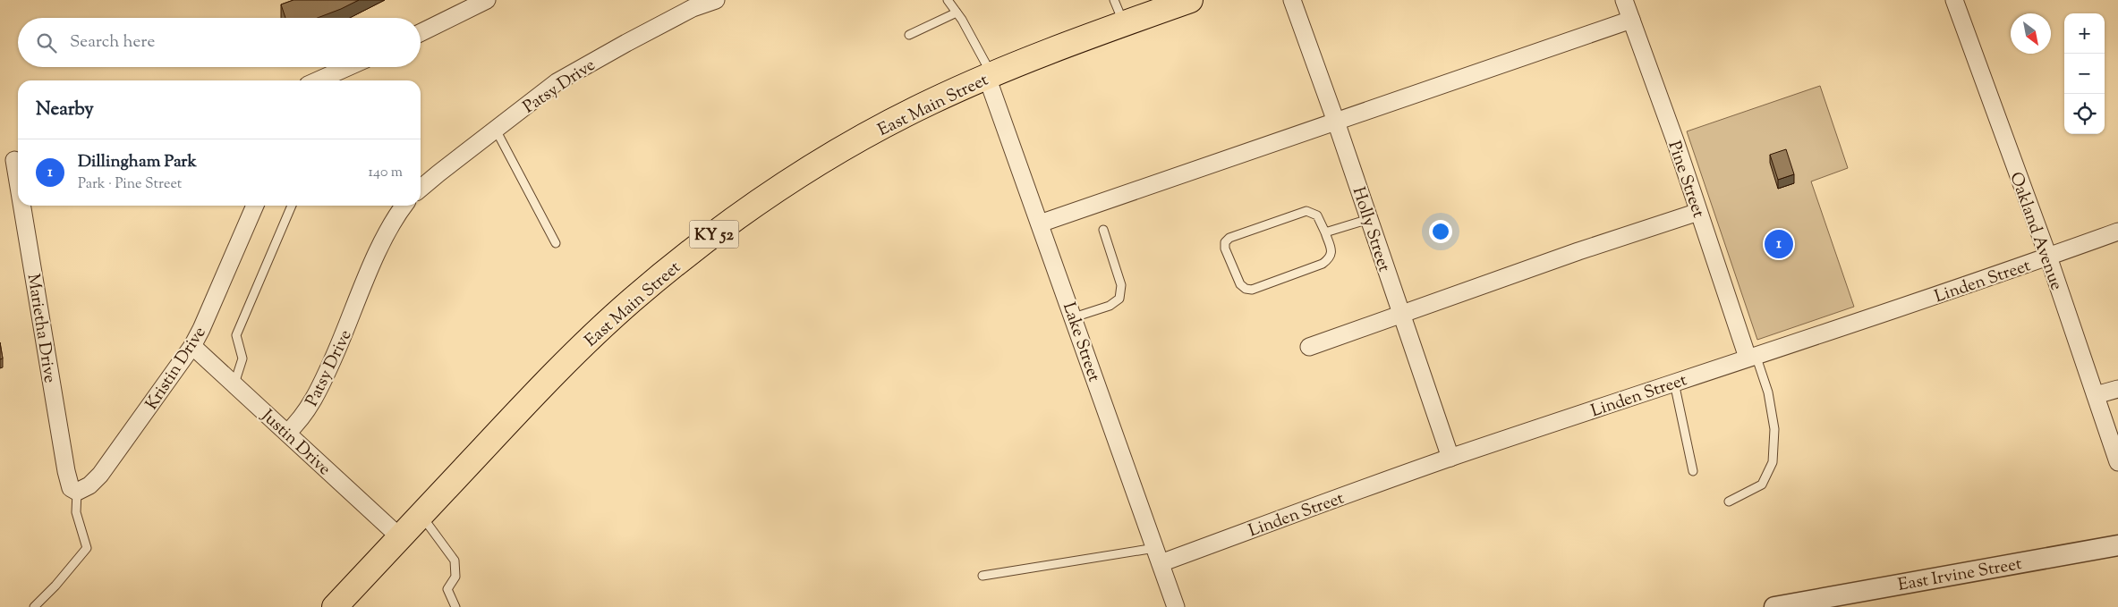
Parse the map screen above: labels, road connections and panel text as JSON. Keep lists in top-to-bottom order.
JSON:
{
  "streets": {
    "main road": ["East Main Street", "KY 52"],
    "street": [
      "Patsy Drive",
      "Pine Street",
      "Holly Street",
      "Oakland Avenue",
      "Linden Street",
      "Marietha Drive",
      "Lake Street",
      "Kristin Drive",
      "Justin Drive",
      "East Irvine Street"
    ]
  },
  "crossings": [
    ["Patsy Drive", "Justin Drive"],
    ["East Main Street", "Lake Street"],
    ["East Main Street", "Justin Drive"],
    ["Pine Street", "Linden Street"],
    ["Holly Street", "Linden Street"],
    ["Oakland Avenue", "Linden Street"],
    ["Linden Street", "Lake Street"],
    ["Marietha Drive", "Kristin Drive"],
    ["Kristin Drive", "Justin Drive"]
  ],
  "north": "bottom right",
  "page": {
    "map_buttons": ["+", "−"],
    "search": "Search here",
    "heading": "Nearby",
    "list": [
      {
        "mark": "1",
        "name": "Dillingham Park",
        "note": "Park · Pine Street",
        "value": "140 m"
      }
    ],
    "pins": "1"
  }
}
